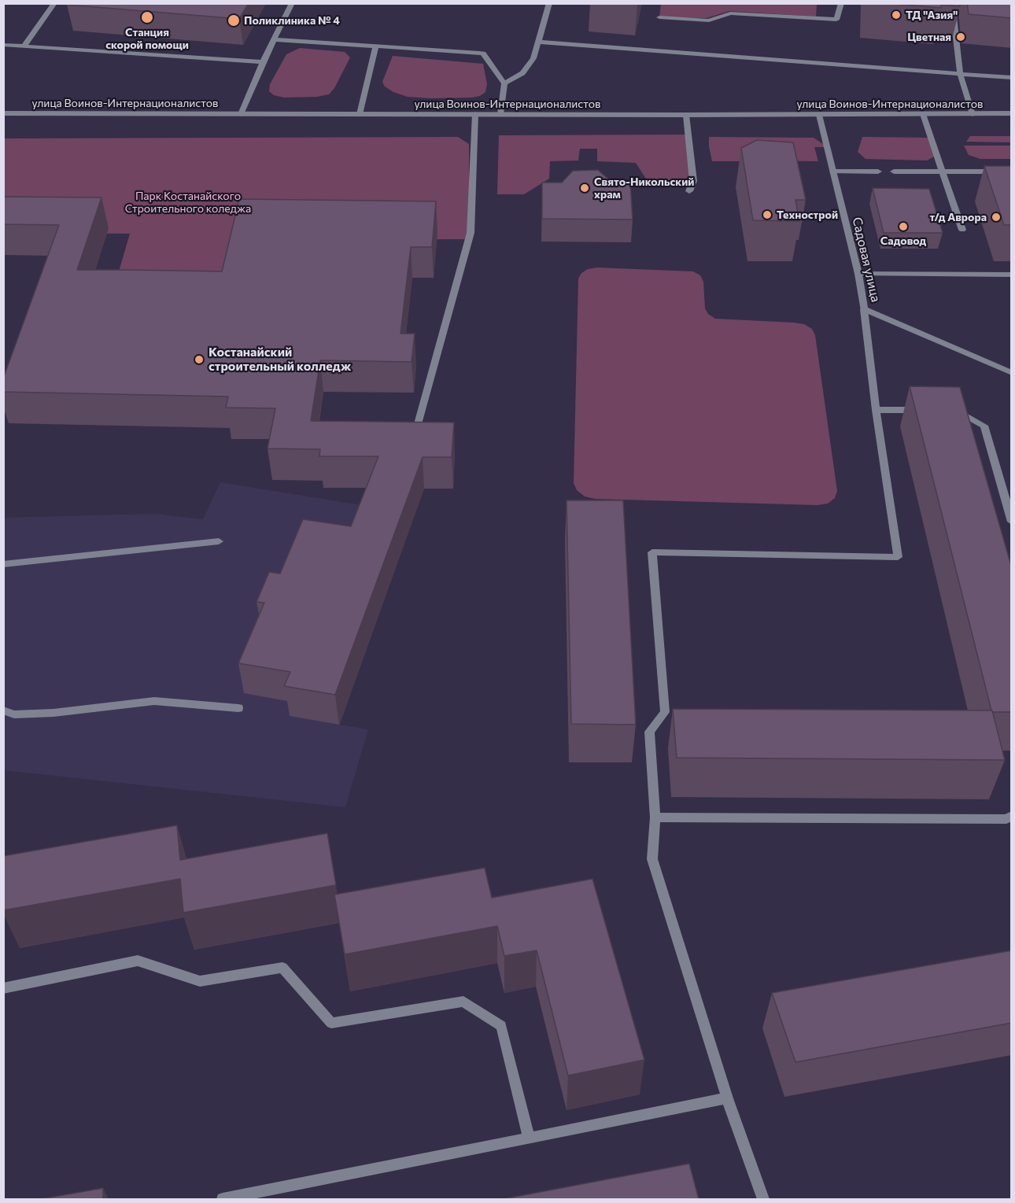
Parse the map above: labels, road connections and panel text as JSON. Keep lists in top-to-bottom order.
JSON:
{
  "streets": {
    "street": ["улица Воинов-Интернационалистов", "Садовая улица"]
  },
  "crossings": [
    ["улица Воинов-Интернационалистов", "Садовая улица"]
  ],
  "parks": ["Парк Костанайского Строительного коледжа"],
  "places": [
    "ТД \"Азия\"",
    "Станция скорой помощи",
    "Поликлиника № 4",
    "Цветная",
    "Свято-Никольский храм",
    "Технострой",
    "т/д Аврора",
    "Садовод",
    "Костанайский строительный колледж"
  ]
}
